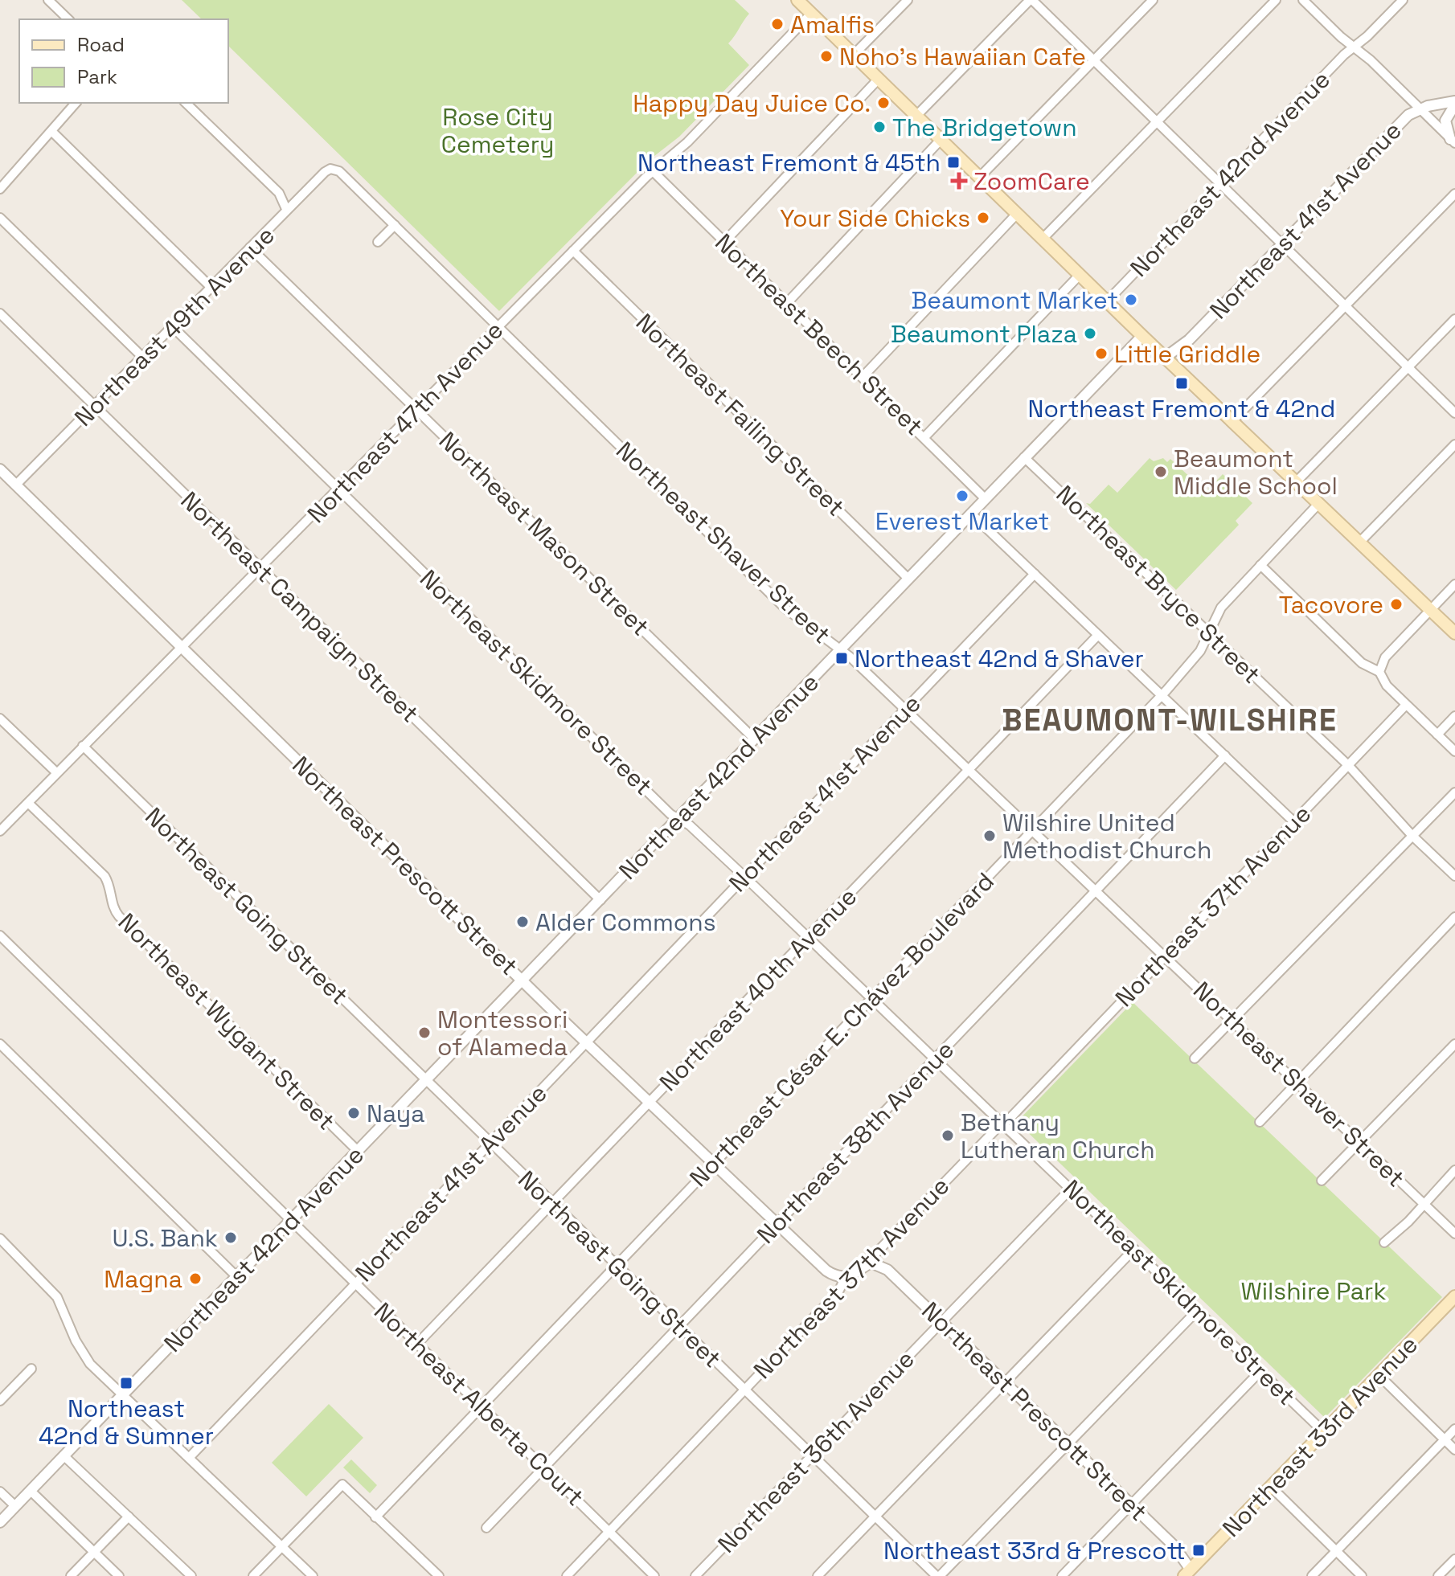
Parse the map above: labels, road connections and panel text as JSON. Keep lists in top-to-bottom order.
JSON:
{
  "streets": {
    "main road": ["Northeast 33rd Avenue"],
    "street": [
      "Northeast 42nd Avenue",
      "Northeast 41st Avenue",
      "Northeast 49th Avenue",
      "Northeast Beech Street",
      "Northeast Failing Street",
      "Northeast 47th Avenue",
      "Northeast Mason Street",
      "Northeast Shaver Street",
      "Northeast Bryce Street",
      "Northeast Campaign Street",
      "Northeast Skidmore Street",
      "Northeast Prescott Street",
      "Northeast Going Street",
      "Northeast 37th Avenue",
      "Northeast 40th Avenue",
      "Northeast Wygant Street",
      "Northeast César E. Chávez Boulevard",
      "Northeast 38th Avenue",
      "Northeast Alberta Court",
      "Northeast 36th Avenue"
    ]
  },
  "crossings": [
    ["Northeast 42nd Avenue", "Northeast Beech Street"],
    ["Northeast 42nd Avenue", "Northeast Failing Street"],
    ["Northeast 42nd Avenue", "Northeast Mason Street"],
    ["Northeast 42nd Avenue", "Northeast Shaver Street"],
    ["Northeast 42nd Avenue", "Northeast Bryce Street"],
    ["Northeast 42nd Avenue", "Northeast Campaign Street"],
    ["Northeast 42nd Avenue", "Northeast Skidmore Street"],
    ["Northeast 42nd Avenue", "Northeast Prescott Street"],
    ["Northeast 42nd Avenue", "Northeast Going Street"],
    ["Northeast 42nd Avenue", "Northeast Wygant Street"],
    ["Northeast 42nd Avenue", "Northeast Alberta Court"],
    ["Northeast 41st Avenue", "Northeast Shaver Street"],
    ["Northeast 41st Avenue", "Northeast Skidmore Street"],
    ["Northeast 41st Avenue", "Northeast Prescott Street"],
    ["Northeast 41st Avenue", "Northeast Going Street"],
    ["Northeast 41st Avenue", "Northeast Alberta Court"],
    ["Northeast 49th Avenue", "Northeast Mason Street"],
    ["Northeast 49th Avenue", "Northeast Shaver Street"],
    ["Northeast 49th Avenue", "Northeast Campaign Street"],
    ["Northeast 49th Avenue", "Northeast Skidmore Street"],
    ["Northeast 49th Avenue", "Northeast Prescott Street"],
    ["Northeast Beech Street", "Northeast 47th Avenue"],
    ["Northeast Failing Street", "Northeast 47th Avenue"],
    ["Northeast 47th Avenue", "Northeast Mason Street"],
    ["Northeast 47th Avenue", "Northeast Shaver Street"],
    ["Northeast 47th Avenue", "Northeast Campaign Street"],
    ["Northeast 47th Avenue", "Northeast Skidmore Street"],
    ["Northeast 47th Avenue", "Northeast Prescott Street"],
    ["Northeast 47th Avenue", "Northeast Going Street"],
    ["Northeast 47th Avenue", "Northeast Wygant Street"],
    ["Northeast Shaver Street", "Northeast 37th Avenue"],
    ["Northeast Shaver Street", "Northeast 40th Avenue"],
    ["Northeast Shaver Street", "Northeast César E. Chávez Boulevard"],
    ["Northeast Shaver Street", "Northeast 38th Avenue"],
    ["Northeast Bryce Street", "Northeast 37th Avenue"],
    ["Northeast Bryce Street", "Northeast César E. Chávez Boulevard"],
    ["Northeast Skidmore Street", "Northeast 37th Avenue"],
    ["Northeast Skidmore Street", "Northeast 40th Avenue"],
    ["Northeast Skidmore Street", "Northeast César E. Chávez Boulevard"],
    ["Northeast Skidmore Street", "Northeast 38th Avenue"],
    ["Northeast Skidmore Street", "Northeast 33rd Avenue"],
    ["Northeast Skidmore Street", "Northeast 36th Avenue"],
    ["Northeast Prescott Street", "Northeast 37th Avenue"],
    ["Northeast Prescott Street", "Northeast 40th Avenue"],
    ["Northeast Prescott Street", "Northeast César E. Chávez Boulevard"],
    ["Northeast Prescott Street", "Northeast 38th Avenue"],
    ["Northeast Prescott Street", "Northeast 33rd Avenue"],
    ["Northeast Prescott Street", "Northeast 36th Avenue"],
    ["Northeast Going Street", "Northeast 37th Avenue"],
    ["Northeast Going Street", "Northeast 40th Avenue"],
    ["Northeast Going Street", "Northeast César E. Chávez Boulevard"],
    ["Northeast Going Street", "Northeast 38th Avenue"],
    ["Northeast Going Street", "Northeast 36th Avenue"],
    ["Northeast 37th Avenue", "Northeast Alberta Court"],
    ["Northeast 40th Avenue", "Northeast Alberta Court"],
    ["Northeast César E. Chávez Boulevard", "Northeast Alberta Court"],
    ["Northeast 38th Avenue", "Northeast Alberta Court"]
  ],
  "districts": ["BEAUMONT-WILSHIRE"],
  "parks": ["Rose City Cemetery", "Wilshire Park"],
  "places": {
    "other": [
      "Amalfis",
      "Noho's Hawaiian Cafe",
      "Happy Day Juice Co.",
      "The Bridgetown",
      "Your Side Chicks",
      "Beaumont Market",
      "Beaumont Plaza",
      "Little Griddle",
      "Beaumont Middle School",
      "Everest Market",
      "Tacovore",
      "Wilshire United Methodist Church",
      "Alder Commons",
      "Montessori of Alameda",
      "Naya",
      "Bethany Lutheran Church",
      "U.S. Bank",
      "Magna"
    ],
    "transit": [
      "Northeast Fremont & 45th",
      "Northeast Fremont & 42nd",
      "Northeast 42nd & Shaver",
      "Northeast 42nd & Sumner",
      "Northeast 33rd & Prescott"
    ],
    "health": ["ZoomCare"]
  },
  "legend": ["Road", "Park"]
}
